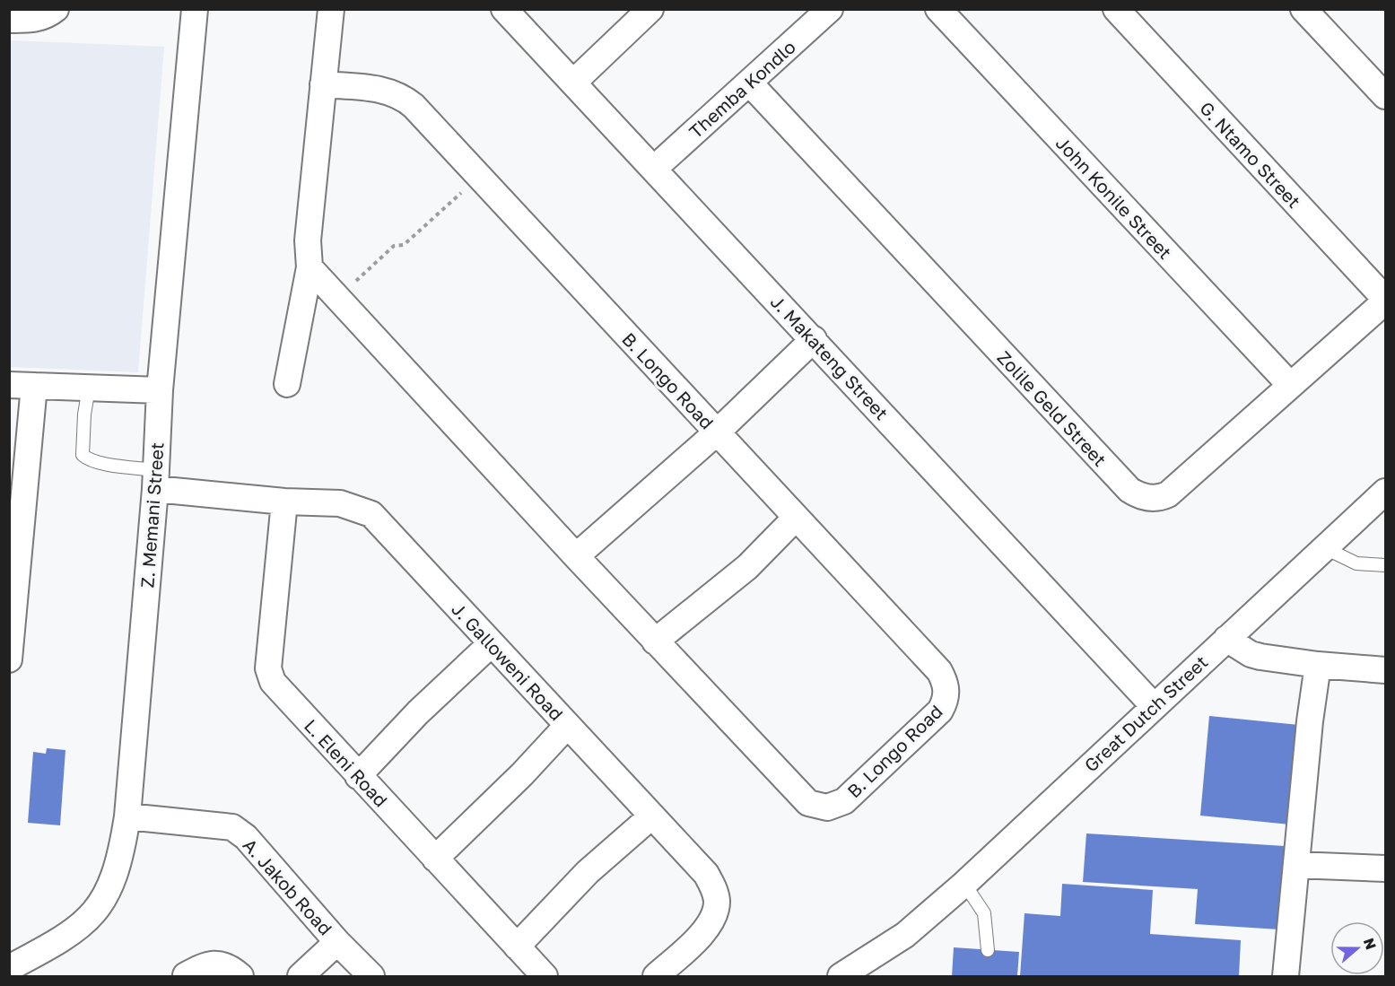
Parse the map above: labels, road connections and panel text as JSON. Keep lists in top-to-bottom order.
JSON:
{
  "streets": {
    "street": [
      "Themba Kondlo",
      "G. Ntamo Street",
      "John Konile Street",
      "J. Makateng Street",
      "B. Longo Road",
      "Zolile Geld Street",
      "Z. Memani Street",
      "J. Galloweni Road",
      "Great Dutch Street",
      "L. Eleni Road",
      "A. Jakob Road"
    ]
  },
  "crossings": [
    ["Themba Kondlo", "J. Makateng Street"],
    ["Themba Kondlo", "Zolile Geld Street"],
    ["G. Ntamo Street", "Zolile Geld Street"],
    ["John Konile Street", "Zolile Geld Street"],
    ["J. Makateng Street", "Great Dutch Street"],
    ["Z. Memani Street", "J. Galloweni Road"],
    ["Z. Memani Street", "A. Jakob Road"],
    ["J. Galloweni Road", "L. Eleni Road"]
  ],
  "north": "right"
}
